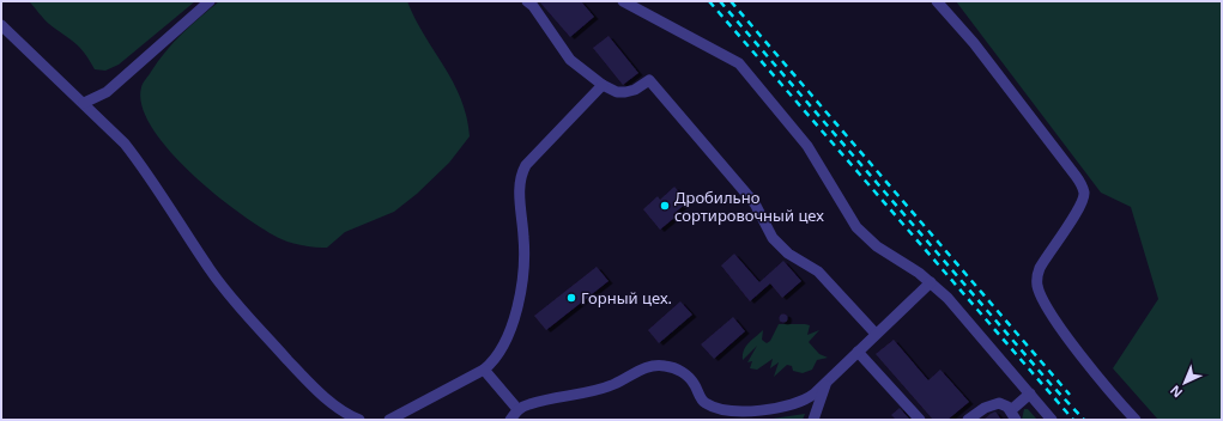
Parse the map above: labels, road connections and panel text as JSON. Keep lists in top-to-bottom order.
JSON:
{
  "places": ["Дробильно сортировочный цех", "Горный цех."],
  "north": "bottom left"
}
